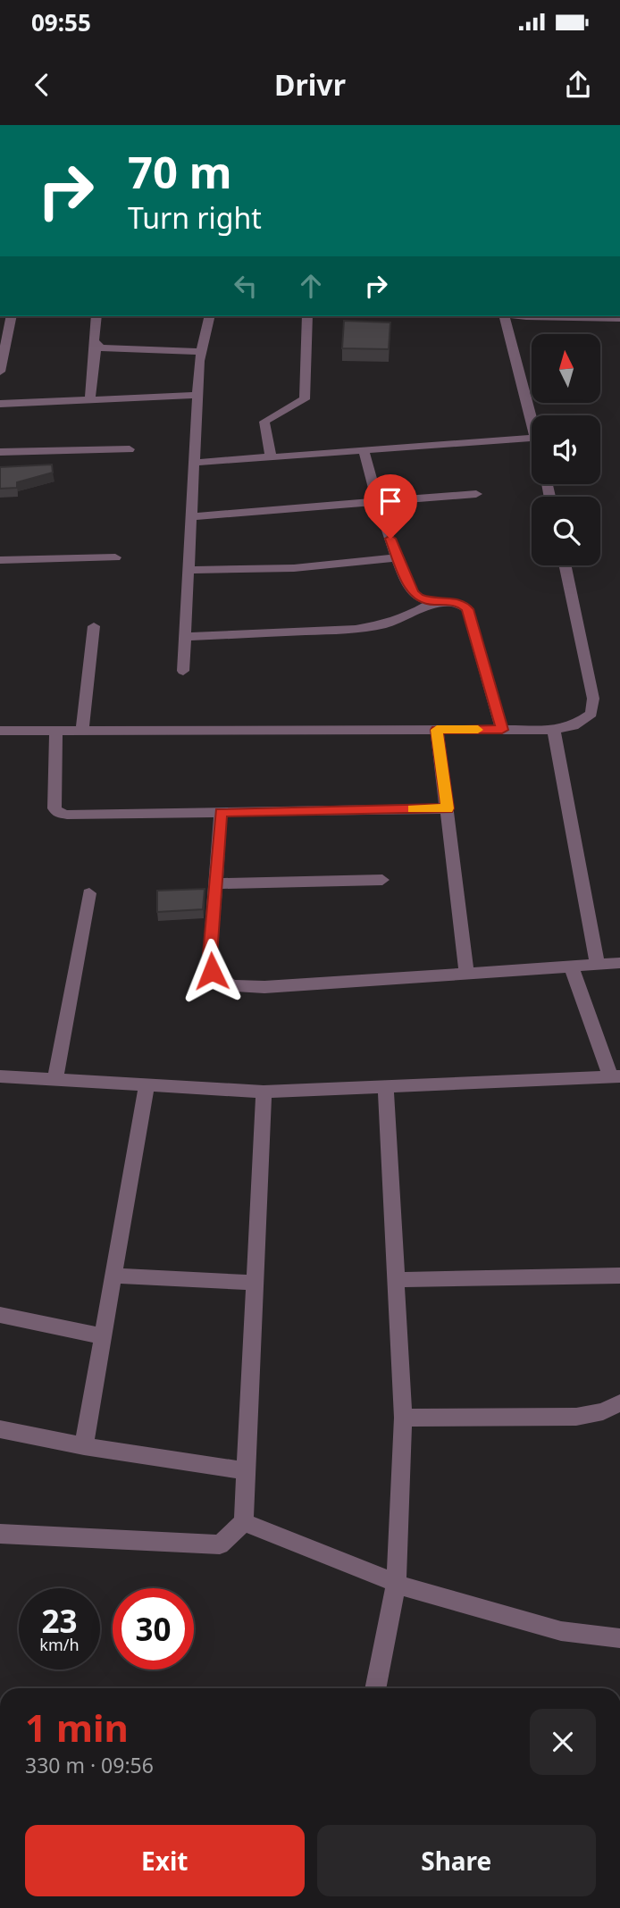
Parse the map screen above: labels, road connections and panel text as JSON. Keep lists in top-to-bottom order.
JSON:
{
  "north": "top",
  "page": {
    "status": "09:55",
    "header": "Drivr",
    "turn": ["70 m", "Turn right"],
    "speed": "23 km/h",
    "limit": "30",
    "heading": ["1 min", "330 m · 09:56"],
    "buttons": ["Exit", "Share"]
  }
}
